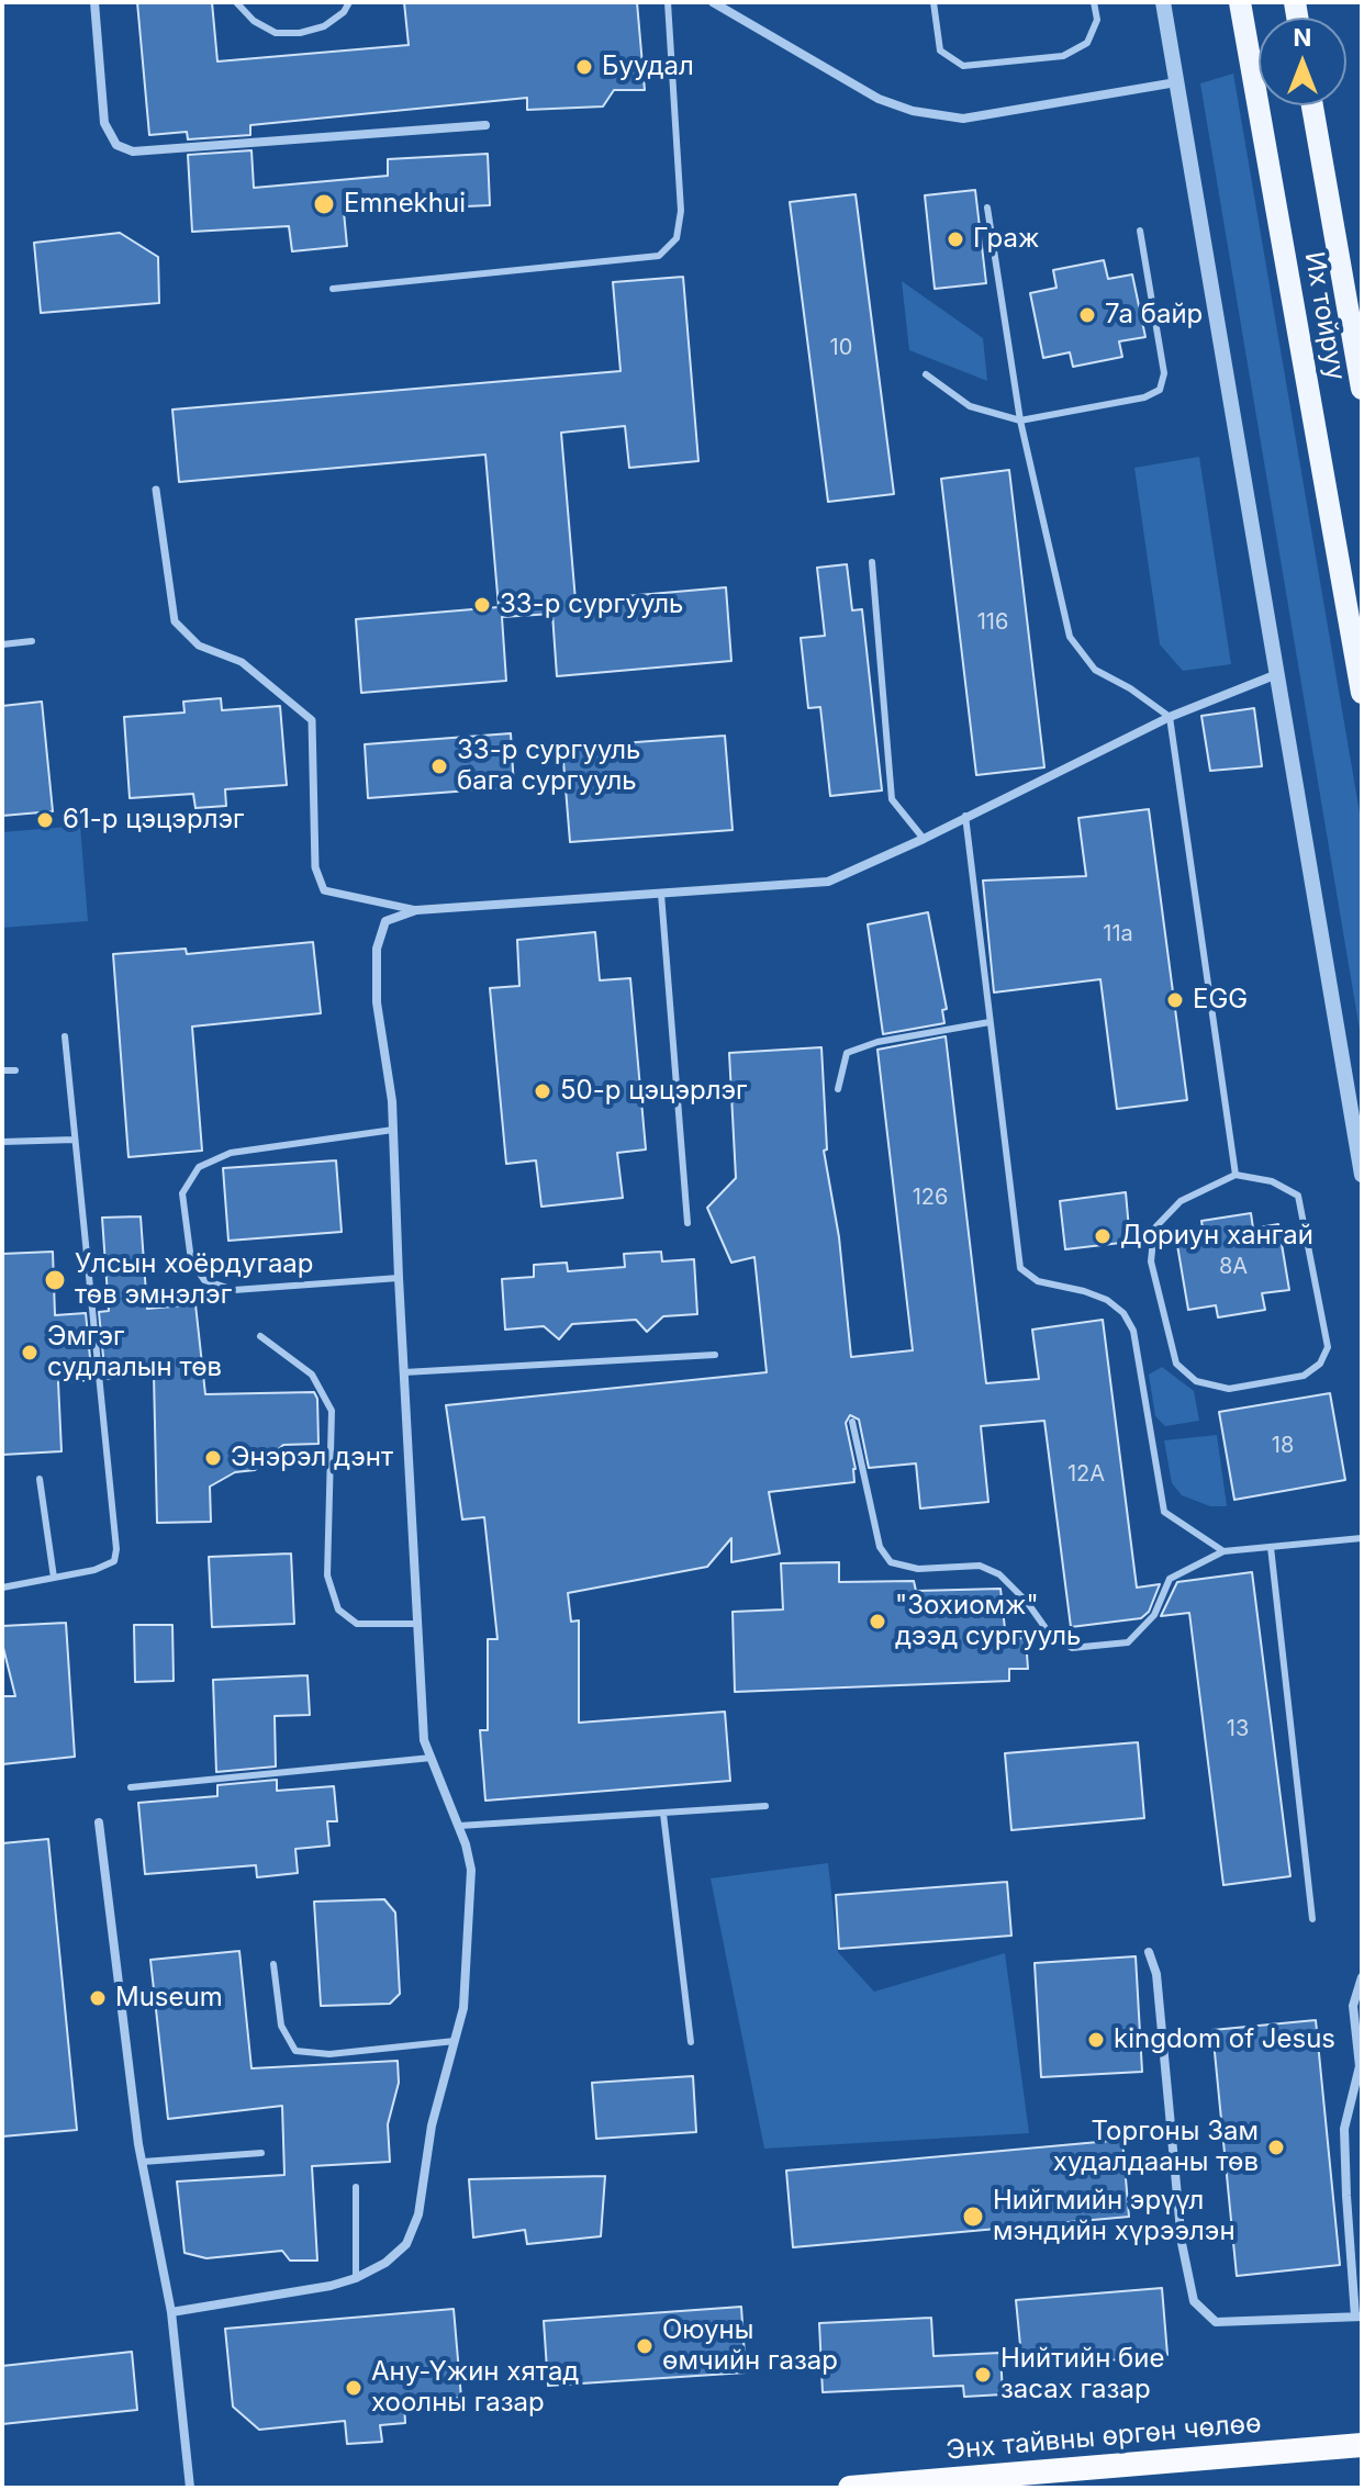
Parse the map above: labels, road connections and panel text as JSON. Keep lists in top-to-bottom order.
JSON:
{
  "streets": {
    "highway": ["Энх тайвны өргөн чөлөө"],
    "main road": ["Их тойруу"]
  },
  "places": [
    "Буудал",
    "Emnekhui",
    "Граж",
    "7а байр",
    "33-р сургууль",
    "33-р сургууль бага сургууль",
    "61-р цэцэрлэг",
    "EGG",
    "50-р цэцэрлэг",
    "Дориун хангай",
    "Улсын хоёрдугаар төв эмнэлэг",
    "Эмгэг судлалын төв",
    "Энэрэл дэнт",
    "\"Зохиомж\" дээд сургууль",
    "Museum",
    "kingdom of Jesus",
    "Торгоны Зам худалдааны төв",
    "Нийгмийн эрүүл мэндийн хүрээлэн",
    "Оюуны өмчийн газар",
    "Нийтийн бие засах газар",
    "Ану-Үжин хятад хоолны газар"
  ],
  "house_numbers": [
    "10",
    "116",
    "11а",
    "126",
    "8А",
    "18",
    "12А",
    "13"
  ],
  "north": "top"
}
